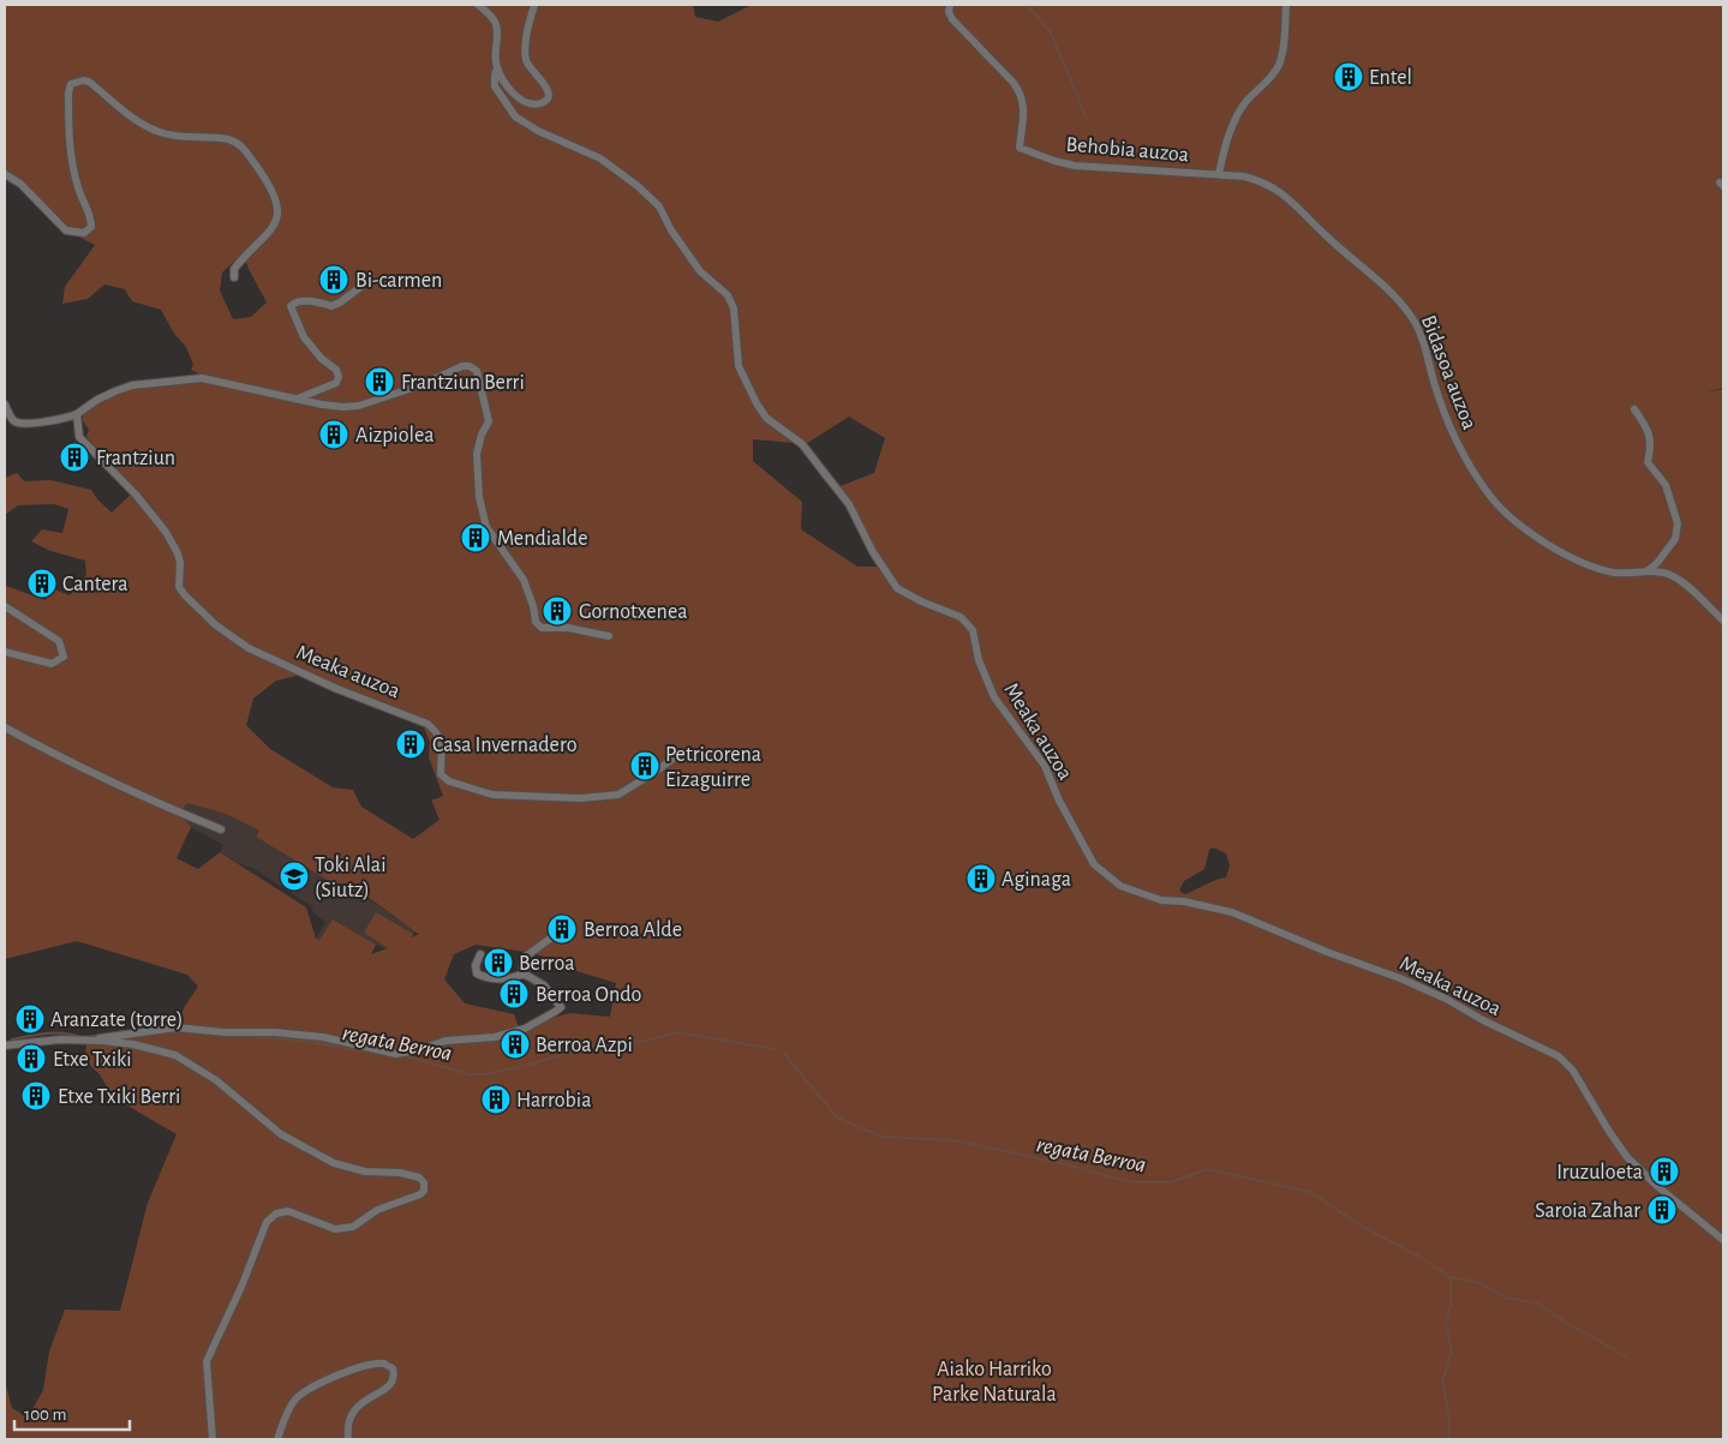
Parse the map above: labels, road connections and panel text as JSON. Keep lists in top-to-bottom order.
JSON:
{
  "streets": {
    "street": ["Behobia auzoa", "Bidasoa auzoa", "Meaka auzoa"]
  },
  "crossings": [
    ["Behobia auzoa", "Bidasoa auzoa"]
  ],
  "water": ["regata Berroa"],
  "parks": ["Aiako Harriko Parke Naturala"],
  "places": {
    "building": [
      "Entel",
      "Bi-carmen",
      "Frantziun Berri",
      "Aizpiolea",
      "Frantziun",
      "Mendialde",
      "Cantera",
      "Gornotxenea",
      "Casa Invernadero",
      "Petricorena Eizaguirre",
      "Aginaga",
      "Berroa Alde",
      "Berroa",
      "Berroa Ondo",
      "Aranzate (torre)",
      "Berroa Azpi",
      "Etxe Txiki",
      "Etxe Txiki Berri",
      "Harrobia",
      "Iruzuloeta",
      "Saroia Zahar"
    ],
    "school or university": ["Toki Alai (Siutz)"]
  },
  "scale_bar": "100 m"
}
